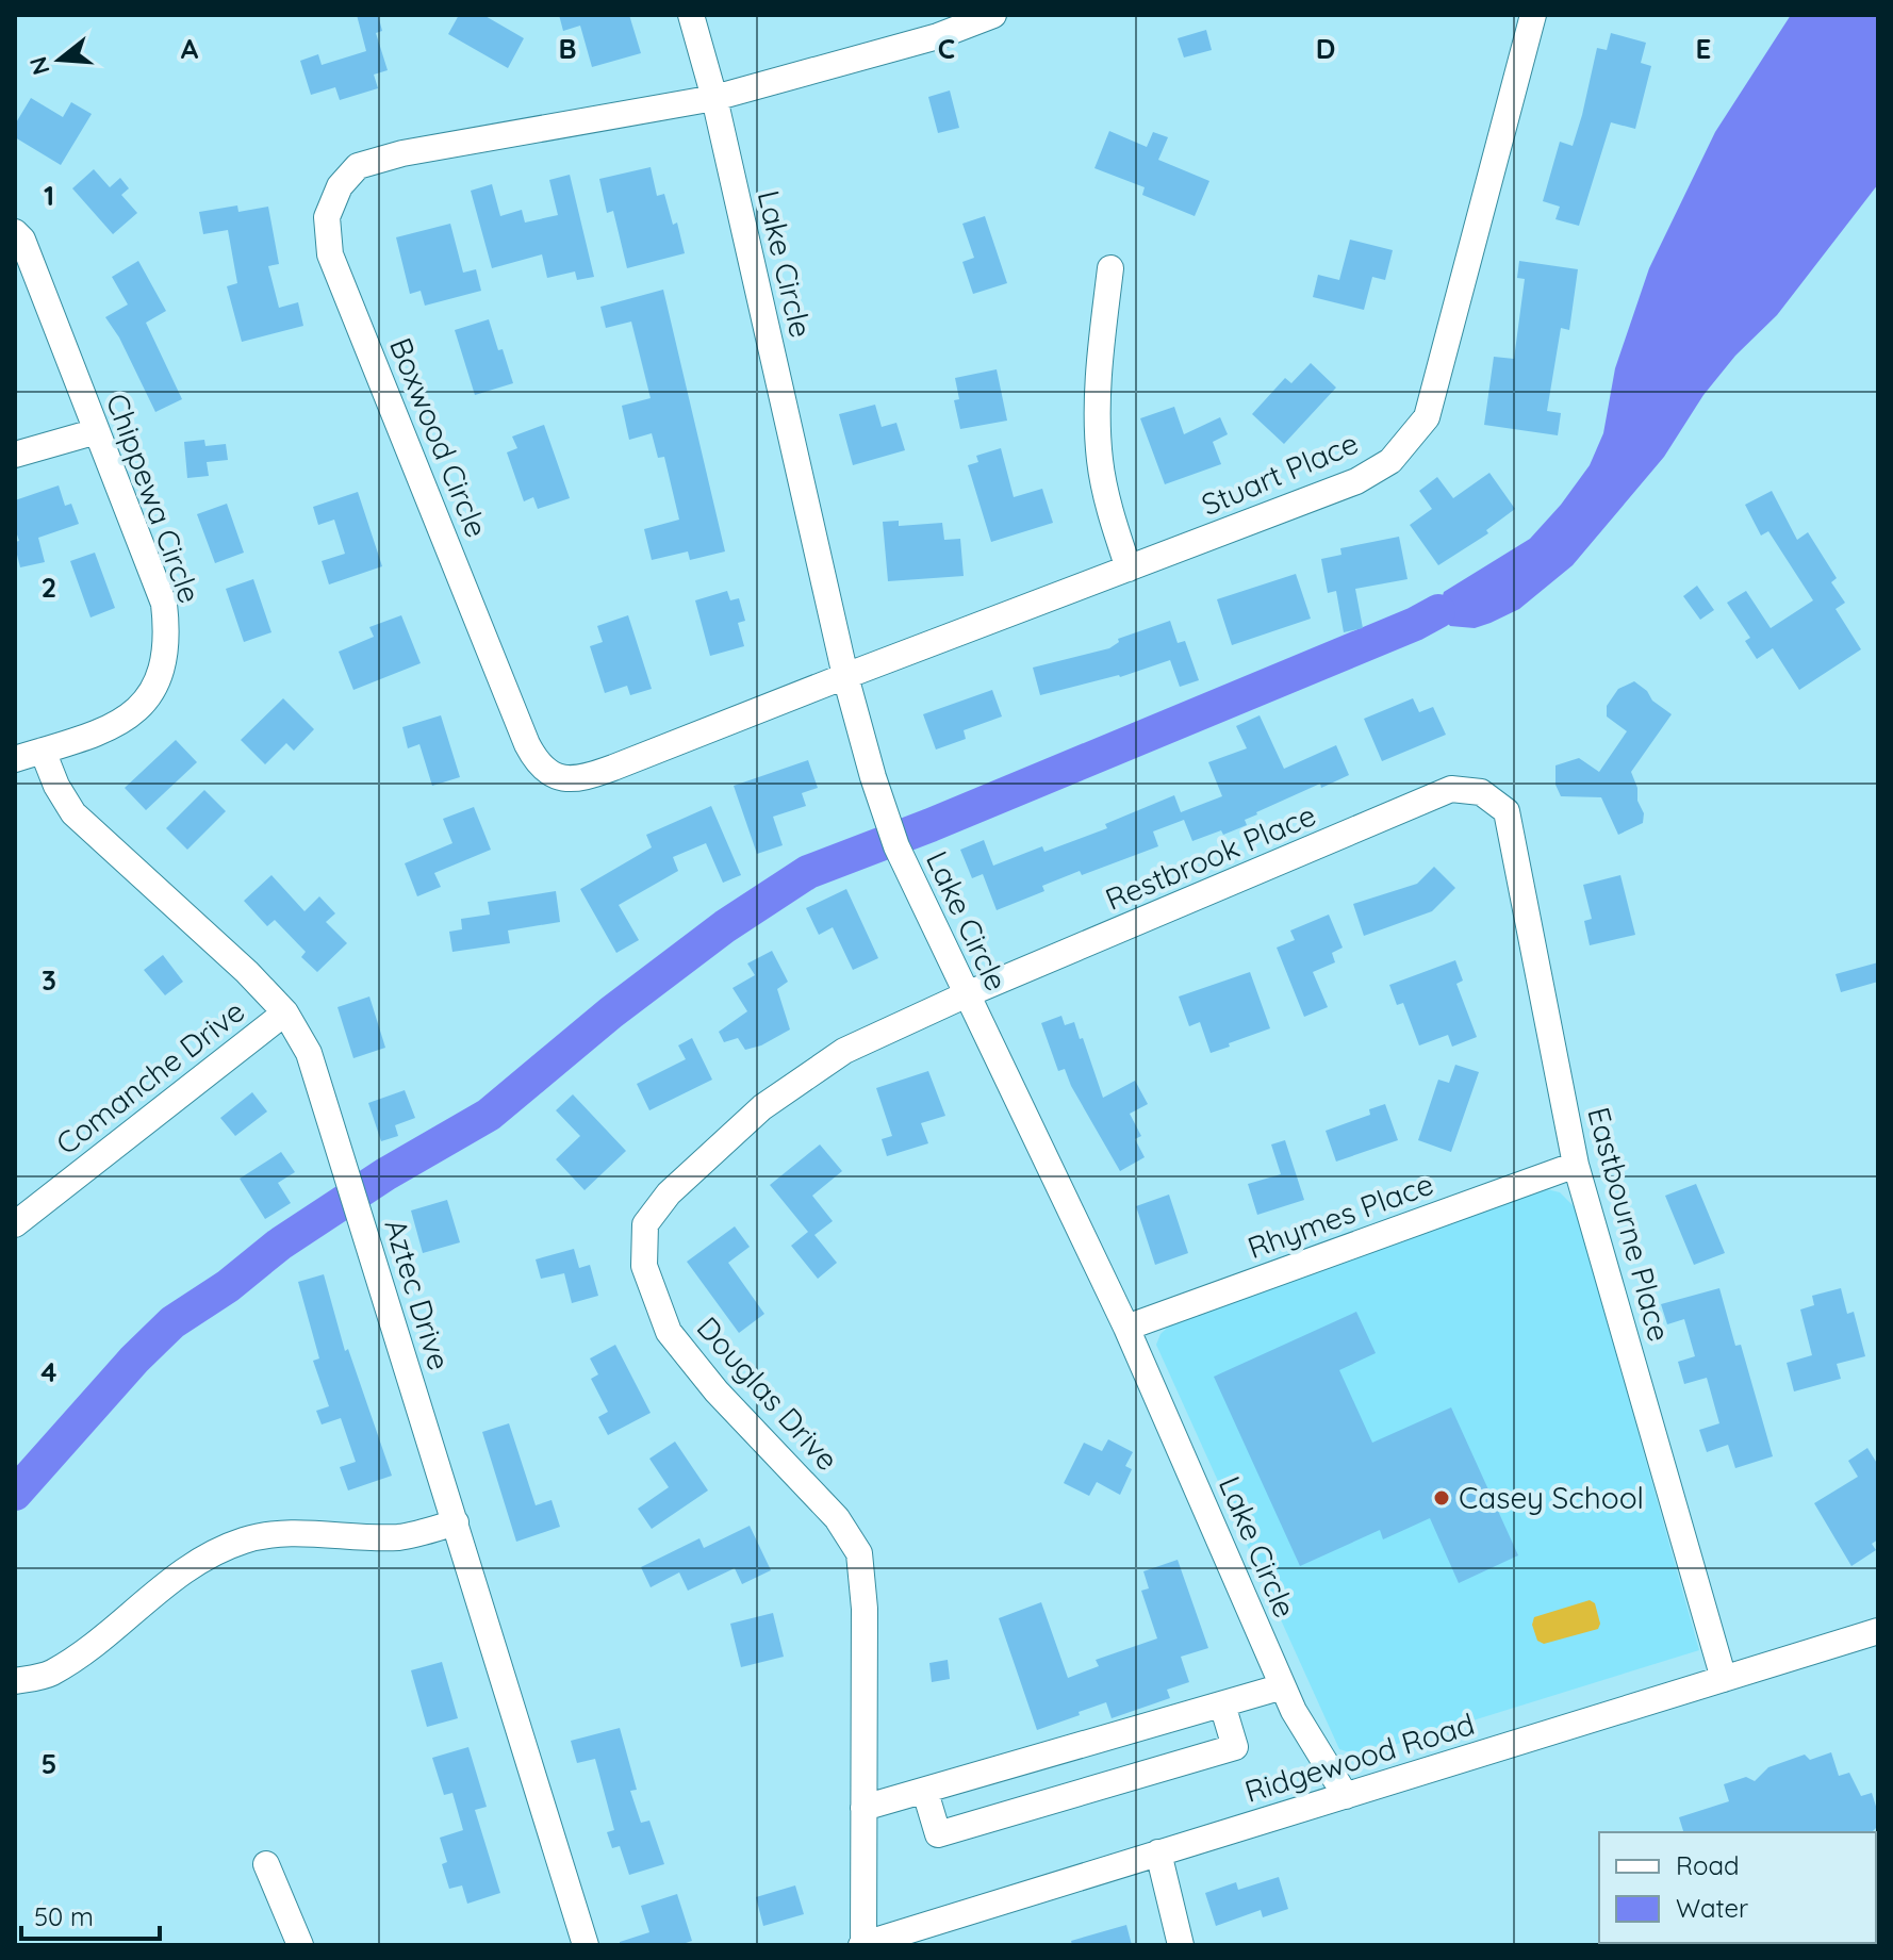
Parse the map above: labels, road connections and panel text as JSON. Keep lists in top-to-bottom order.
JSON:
{
  "streets": {
    "street": [
      "Lake Circle",
      "Boxwood Circle",
      "Stuart Place",
      "Chippewa Circle",
      "Restbrook Place",
      "Comanche Drive",
      "Rhymes Place",
      "Eastbourne Place",
      "Aztec Drive",
      "Douglas Drive",
      "Ridgewood Road"
    ]
  },
  "crossings": [
    ["Lake Circle", "Boxwood Circle"],
    ["Lake Circle", "Stuart Place"],
    ["Lake Circle", "Restbrook Place"],
    ["Lake Circle", "Rhymes Place"],
    ["Lake Circle", "Douglas Drive"],
    ["Lake Circle", "Ridgewood Road"],
    ["Boxwood Circle", "Stuart Place"],
    ["Chippewa Circle", "Aztec Drive"],
    ["Restbrook Place", "Eastbourne Place"],
    ["Restbrook Place", "Douglas Drive"],
    ["Comanche Drive", "Aztec Drive"],
    ["Rhymes Place", "Eastbourne Place"],
    ["Eastbourne Place", "Ridgewood Road"],
    ["Douglas Drive", "Ridgewood Road"]
  ],
  "places": ["Casey School"],
  "legend": ["Road", "Water"],
  "scale_bar": "50 m",
  "north": "left",
  "grid": {
    "columns": [
      "A",
      "B",
      "C",
      "D",
      "E"
    ],
    "rows": [
      "1",
      "2",
      "3",
      "4",
      "5"
    ]
  }
}
